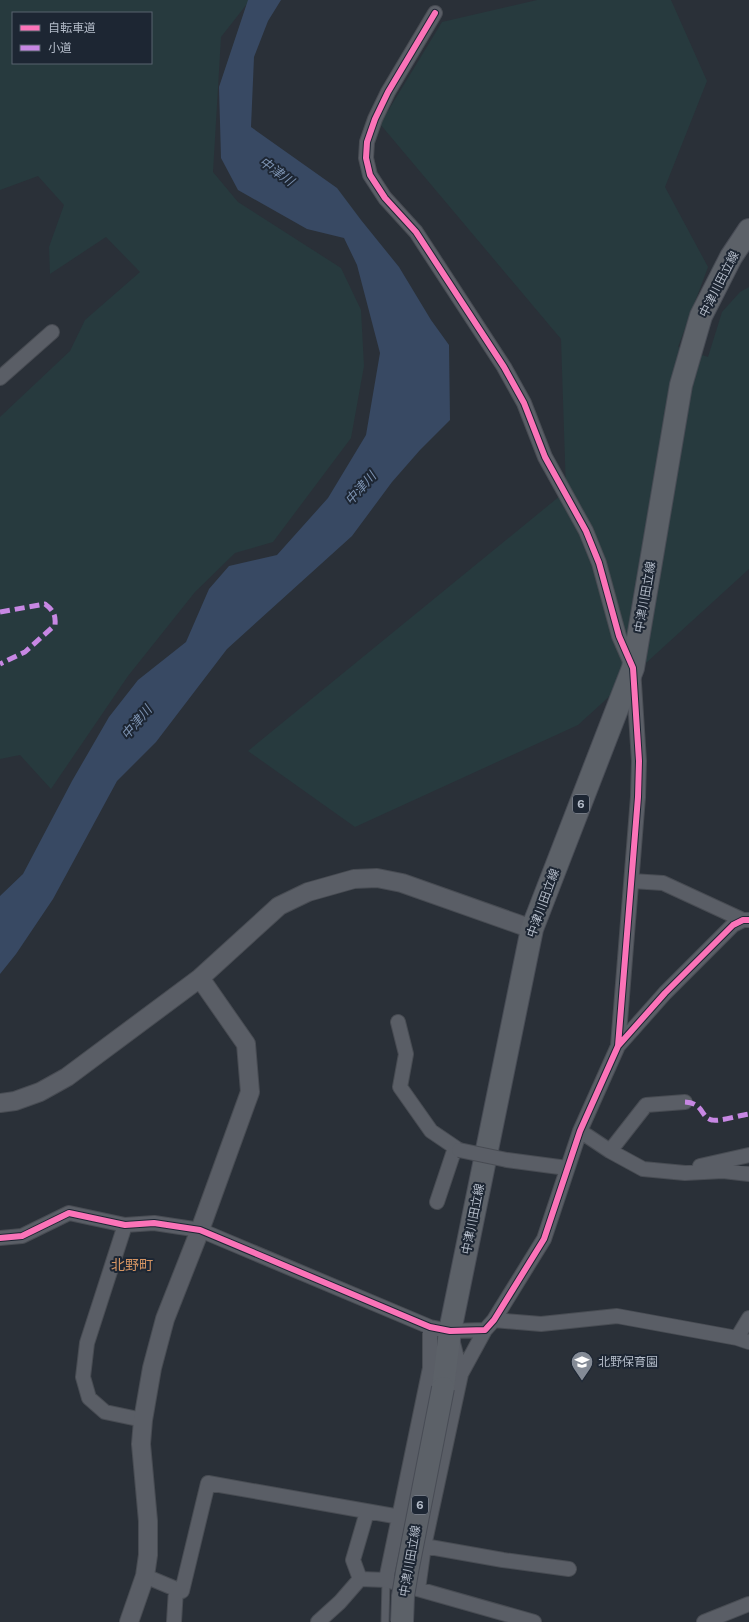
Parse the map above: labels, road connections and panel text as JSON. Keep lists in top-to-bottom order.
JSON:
{
  "streets": {
    "main road": ["中津川田立線", "6"]
  },
  "districts": ["北野町"],
  "water": ["中津川"],
  "places": {
    "school or university": ["北野保育園"]
  },
  "legend": ["自転車道", "小道"]
}
